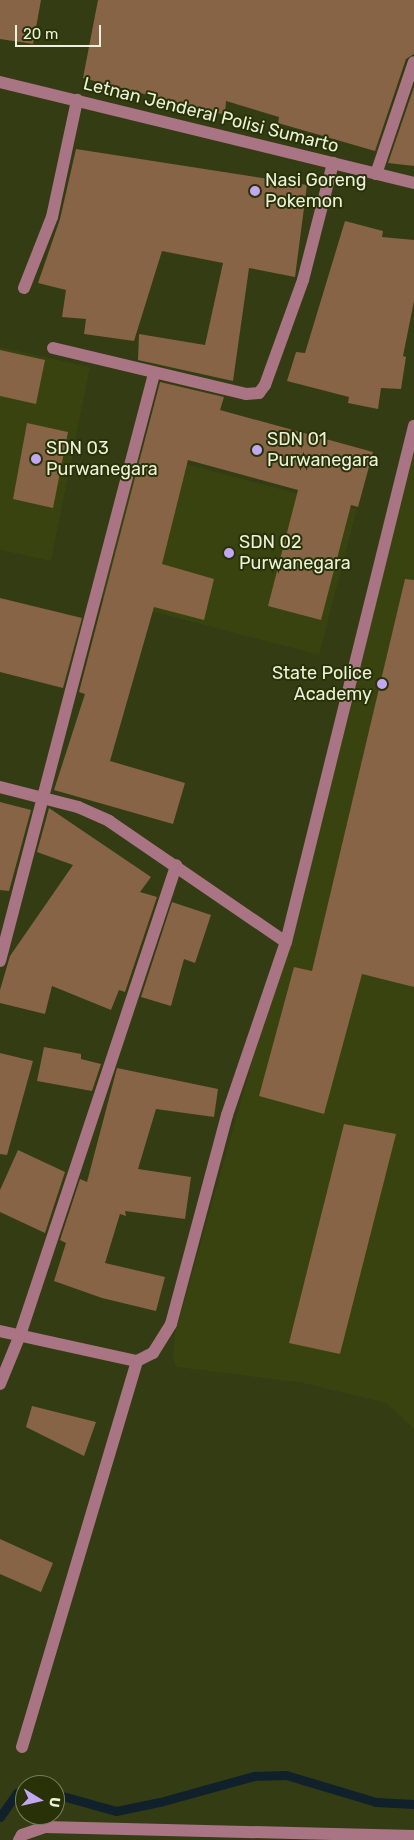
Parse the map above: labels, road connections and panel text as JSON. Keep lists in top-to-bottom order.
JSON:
{
  "streets": {
    "street": ["Letnan Jenderal Polisi Sumarto"]
  },
  "places": [
    "Nasi Goreng Pokemon",
    "SDN 01 Purwanegara",
    "SDN 03 Purwanegara",
    "SDN 02 Purwanegara",
    "State Police Academy"
  ],
  "scale_bar": "20 m",
  "north": "right"
}
